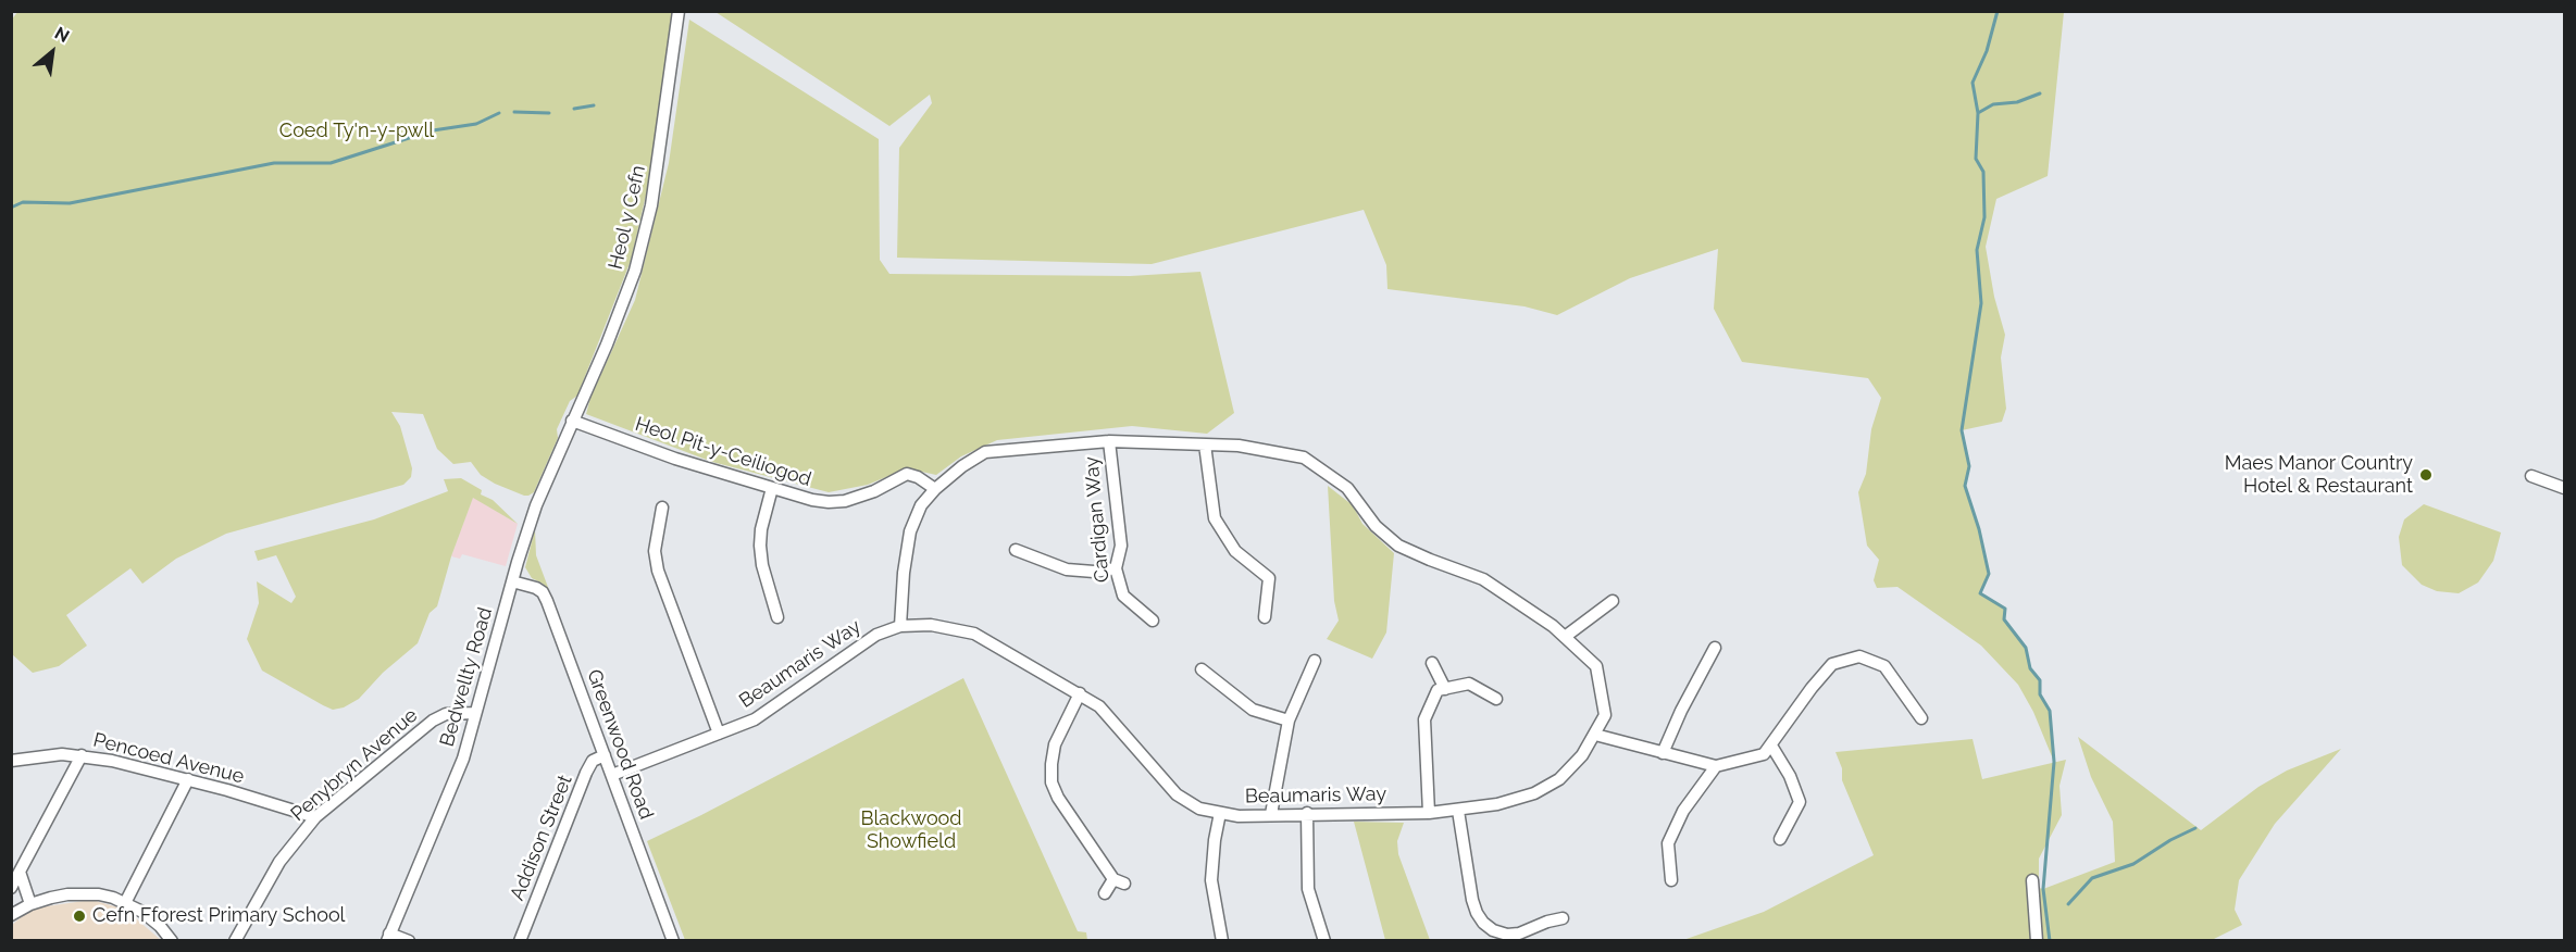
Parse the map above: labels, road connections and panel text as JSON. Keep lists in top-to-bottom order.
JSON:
{
  "streets": {
    "street": [
      "Heol y Cefn",
      "Heol Pit-y-Ceiliogod",
      "Cardigan Way",
      "Beaumaris Way",
      "Bedwellty Road",
      "Greenwood Road",
      "Pencoed Avenue",
      "Penybryn Avenue",
      "Addison Street"
    ]
  },
  "crossings": [
    ["Heol y Cefn", "Heol Pit-y-Ceiliogod"],
    ["Heol y Cefn", "Bedwellty Road"],
    ["Heol Pit-y-Ceiliogod", "Bedwellty Road"],
    ["Beaumaris Way", "Greenwood Road"],
    ["Bedwellty Road", "Greenwood Road"],
    ["Bedwellty Road", "Penybryn Avenue"],
    ["Greenwood Road", "Addison Street"],
    ["Pencoed Avenue", "Penybryn Avenue"]
  ],
  "parks": ["Coed Ty'n-y-pwll", "Blackwood Showfield"],
  "places": ["Maes Manor Country Hotel & Restaurant", "Cefn Fforest Primary School"],
  "north": "top right"
}
